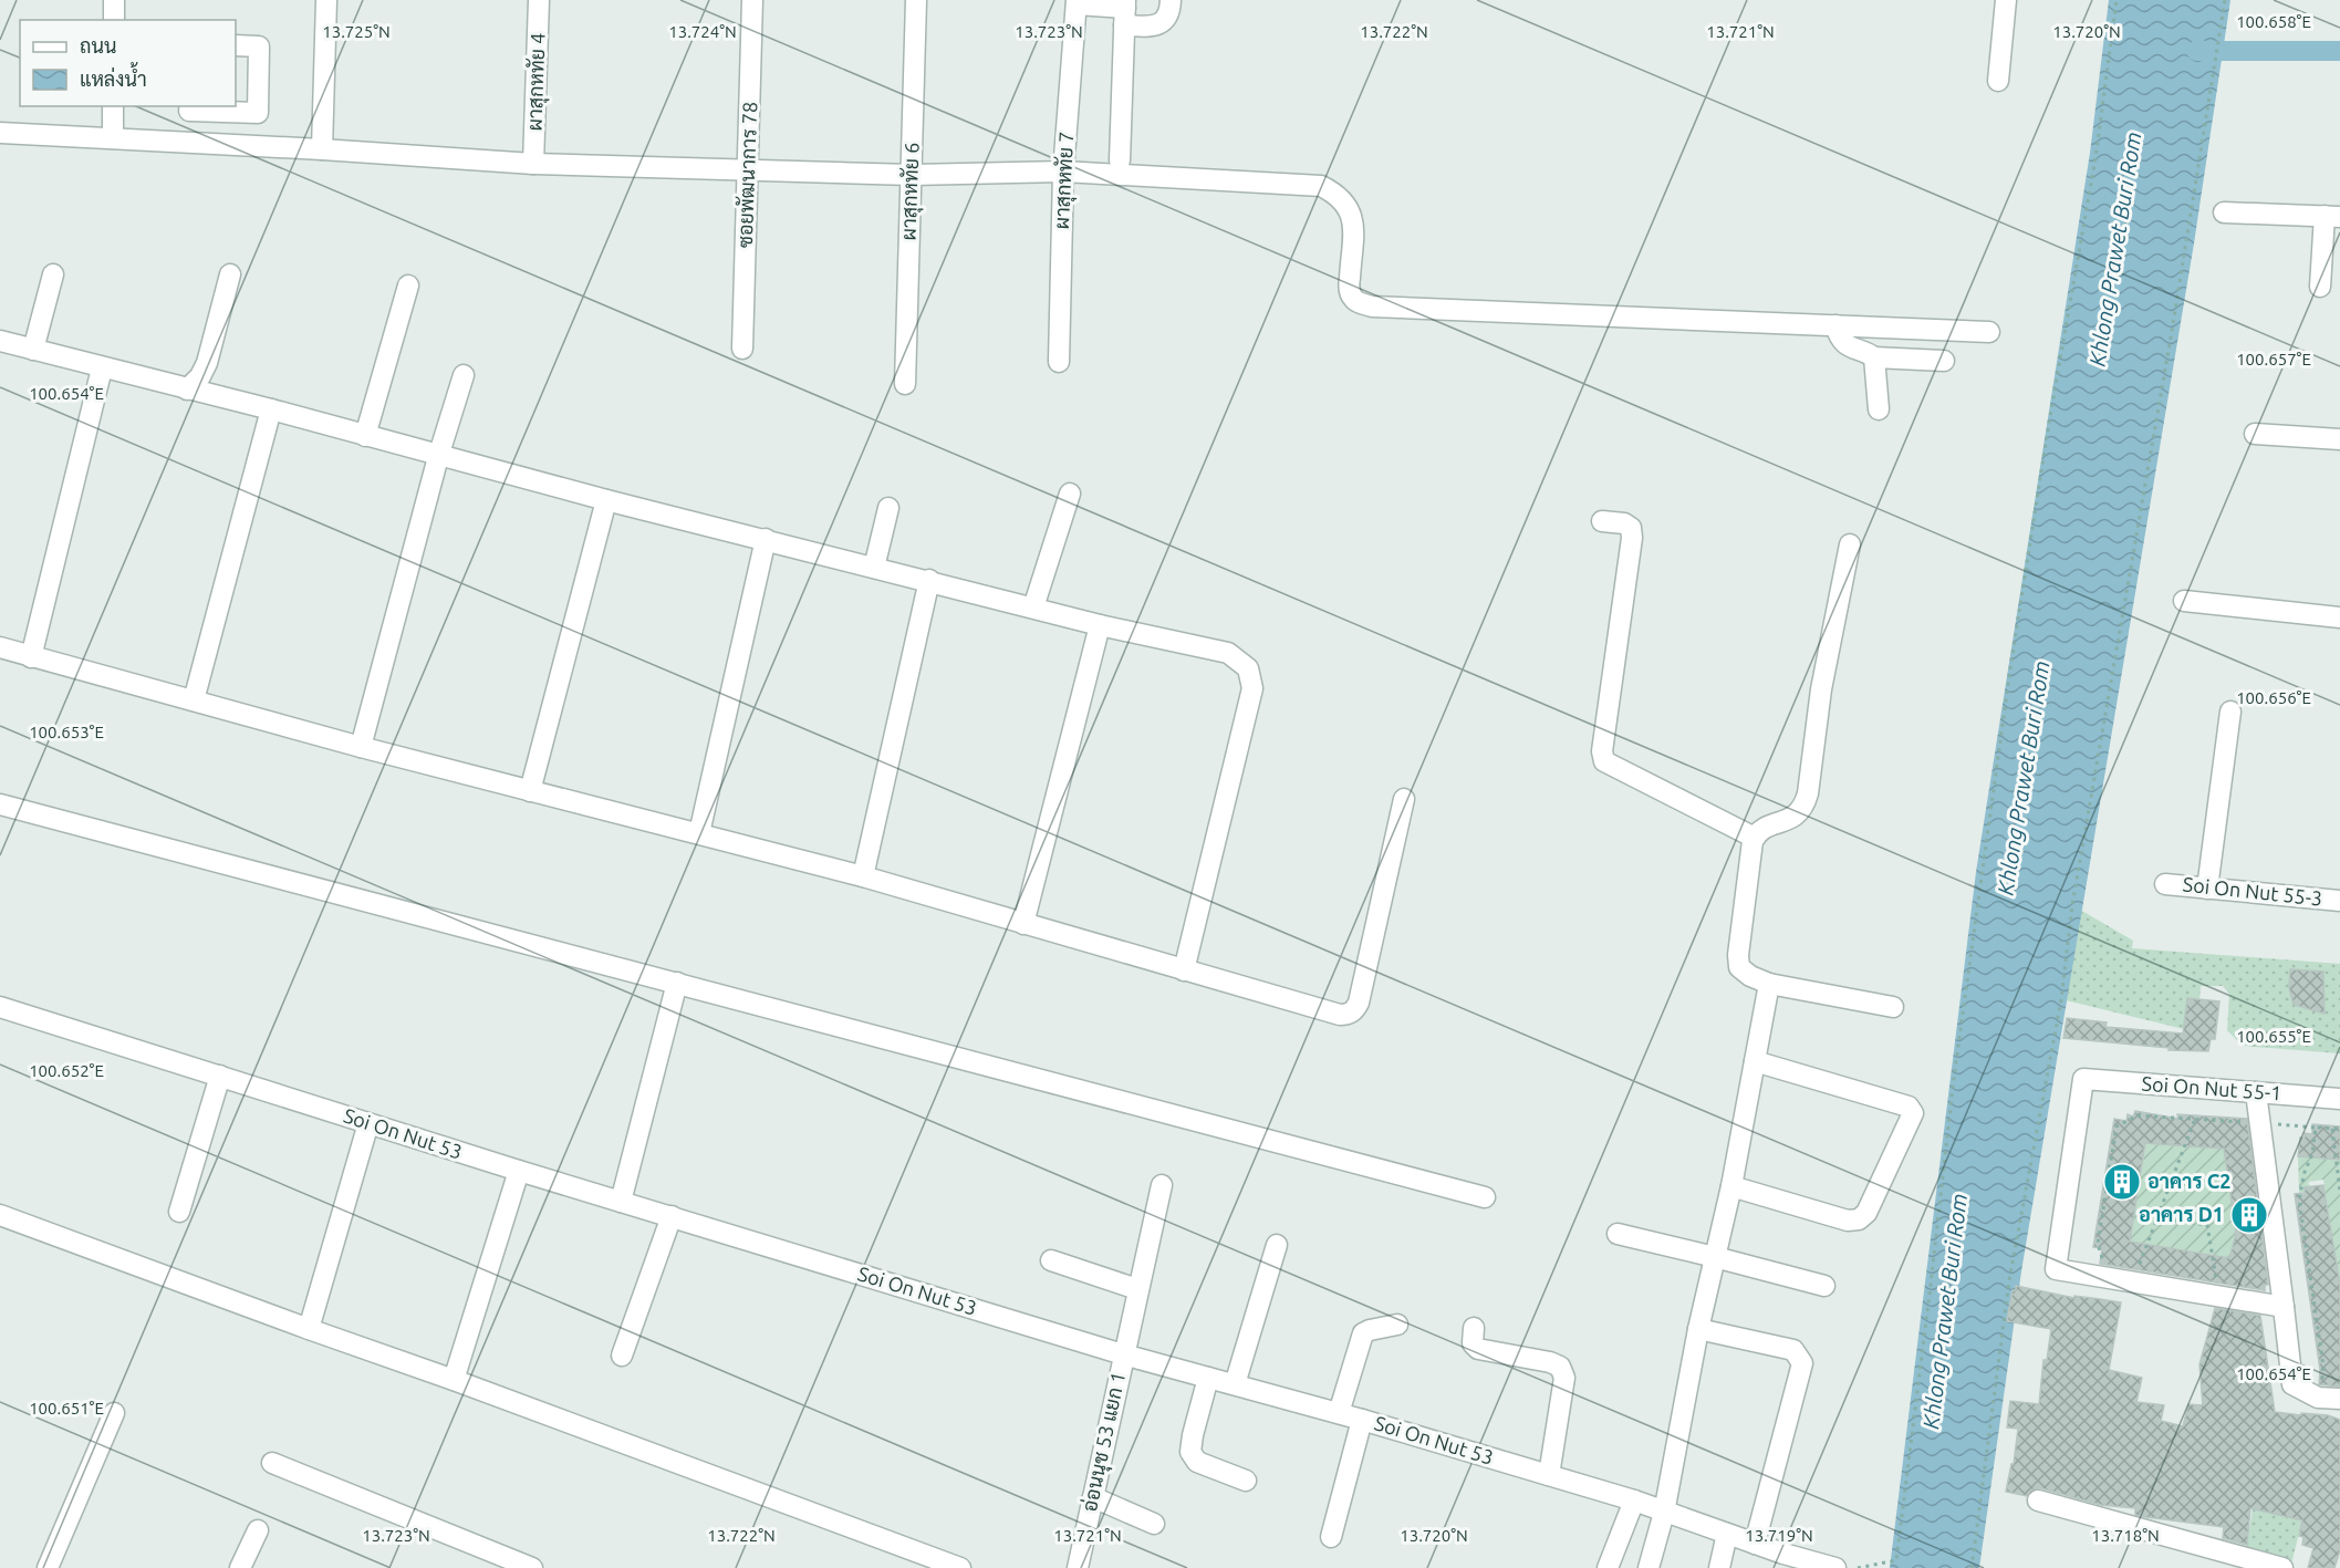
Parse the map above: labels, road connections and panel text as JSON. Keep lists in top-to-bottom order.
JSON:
{
  "streets": {
    "street": [
      "ผาสุกหทัย 4",
      "ซอยพัฒนาการ 78",
      "ผาสุกหทัย 7",
      "ผาสุกหทัย 6",
      "Soi On Nut 55-3",
      "Soi On Nut 55-1",
      "Soi On Nut 53",
      "อ่อนนุช 53 แยก 1"
    ]
  },
  "crossings": [
    ["Soi On Nut 53", "อ่อนนุช 53 แยก 1"]
  ],
  "water": ["Khlong Prawet Buri Rom"],
  "places": {
    "building": ["อาคาร C2", "อาคาร D1"]
  },
  "legend": ["ถนน", "แหล่งน้ำ"],
  "coordinates": [
    "100.658°E",
    "13.724°N",
    "13.723°N",
    "13.722°N",
    "13.721°N",
    "13.720°N",
    "13.725°N",
    "100.657°E",
    "100.654°E",
    "100.656°E",
    "100.653°E",
    "100.655°E",
    "100.652°E",
    "100.651°E",
    "13.719°N",
    "13.718°N"
  ]
}
